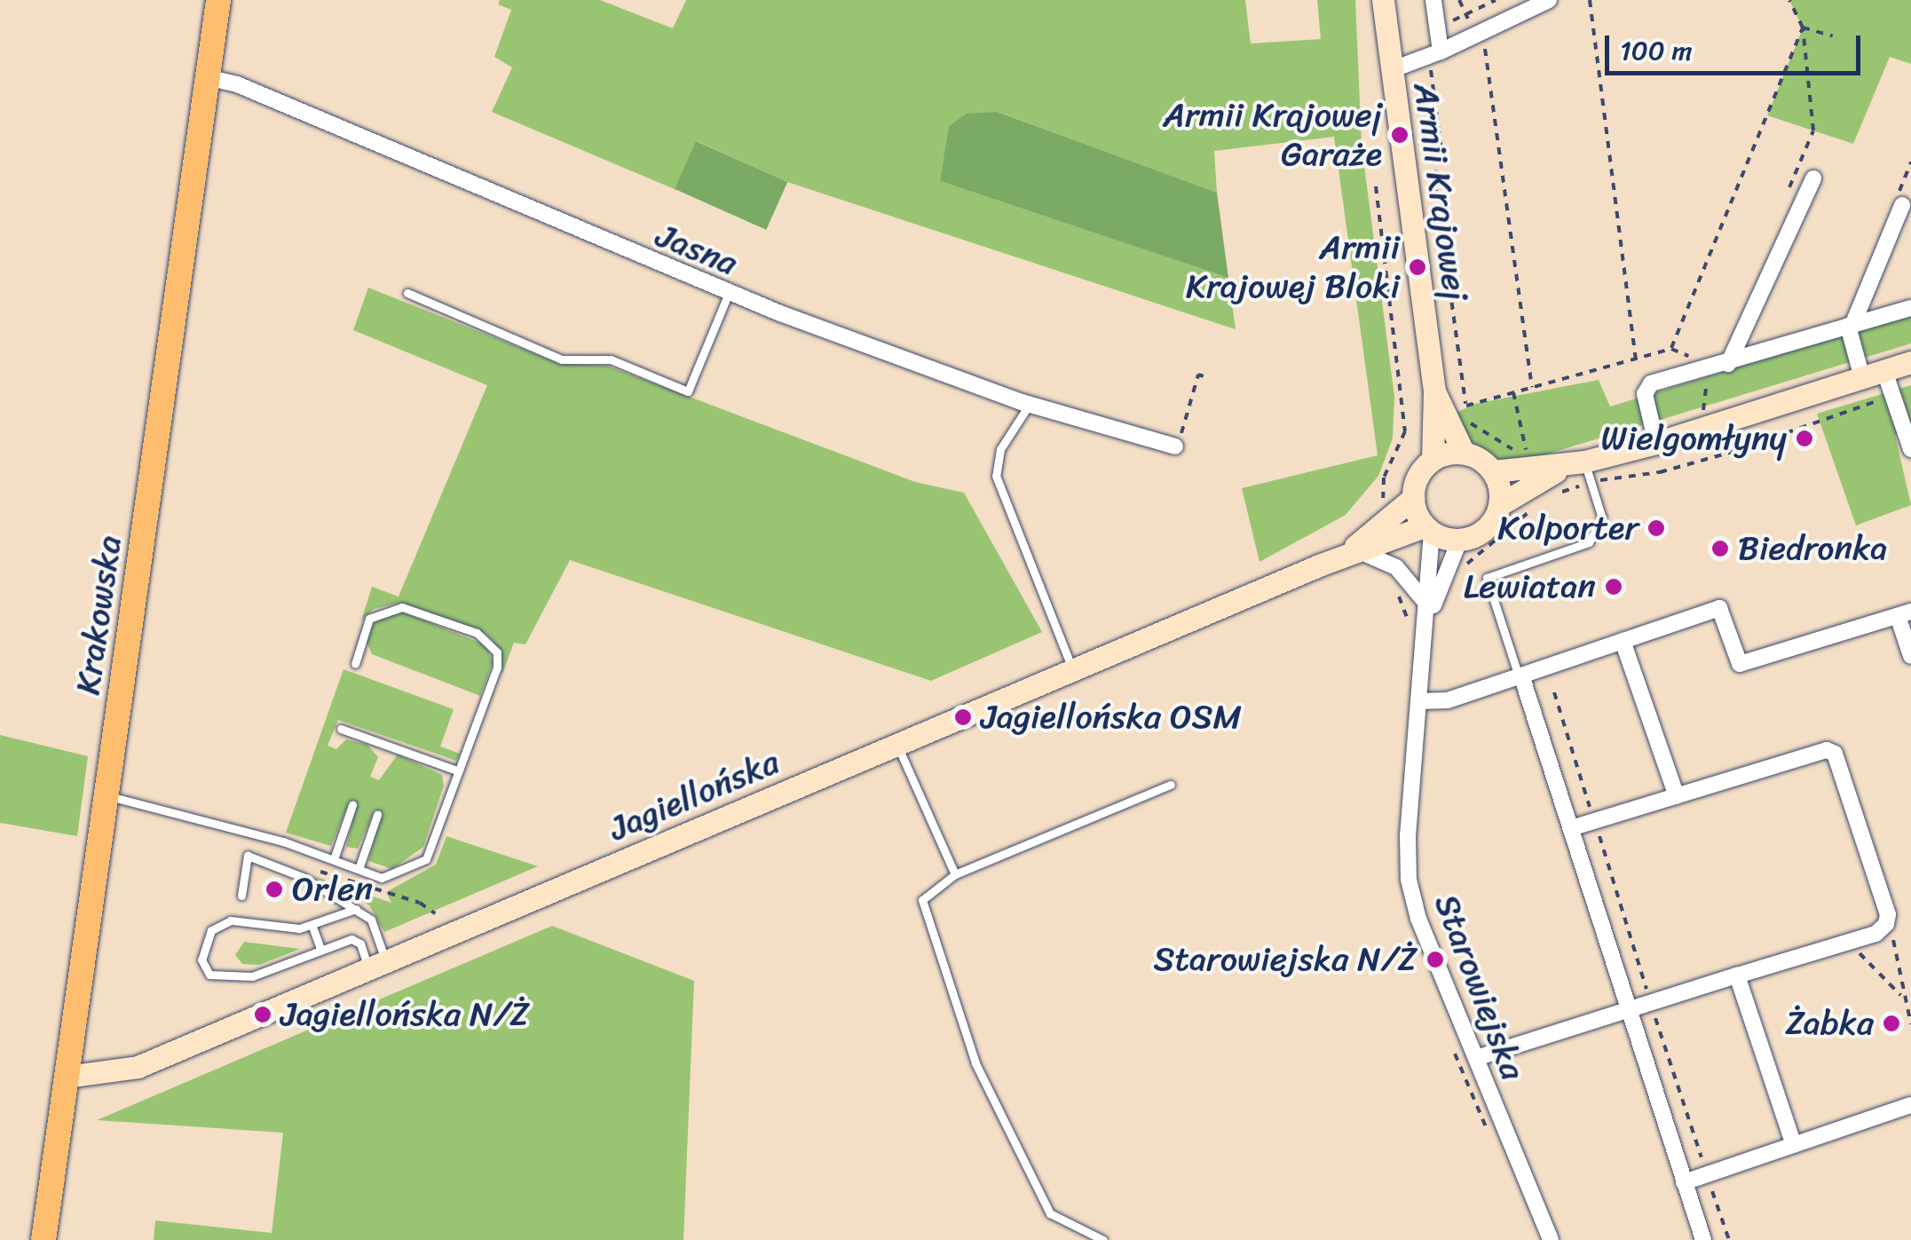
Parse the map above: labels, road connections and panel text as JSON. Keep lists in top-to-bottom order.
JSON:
{
  "streets": {
    "main road": ["Krakowska"],
    "street": [
      "Armii Krajowej",
      "Jasna",
      "Jagiellońska",
      "Starowiejska"
    ]
  },
  "crossings": [
    ["Armii Krajowej", "Jagiellońska"],
    ["Armii Krajowej", "Starowiejska"],
    ["Jasna", "Krakowska"],
    ["Krakowska", "Jagiellońska"],
    ["Jagiellońska", "Starowiejska"]
  ],
  "places": [
    "Armii Krajowej Garaże",
    "Armii Krajowej Bloki",
    "Wielgomłyny",
    "Kolporter",
    "Biedronka",
    "Lewiatan",
    "Jagiellońska OSM",
    "Orlen",
    "Starowiejska N/Ż",
    "Jagiellońska N/Ż",
    "Żabka"
  ],
  "scale_bar": "100 m"
}
